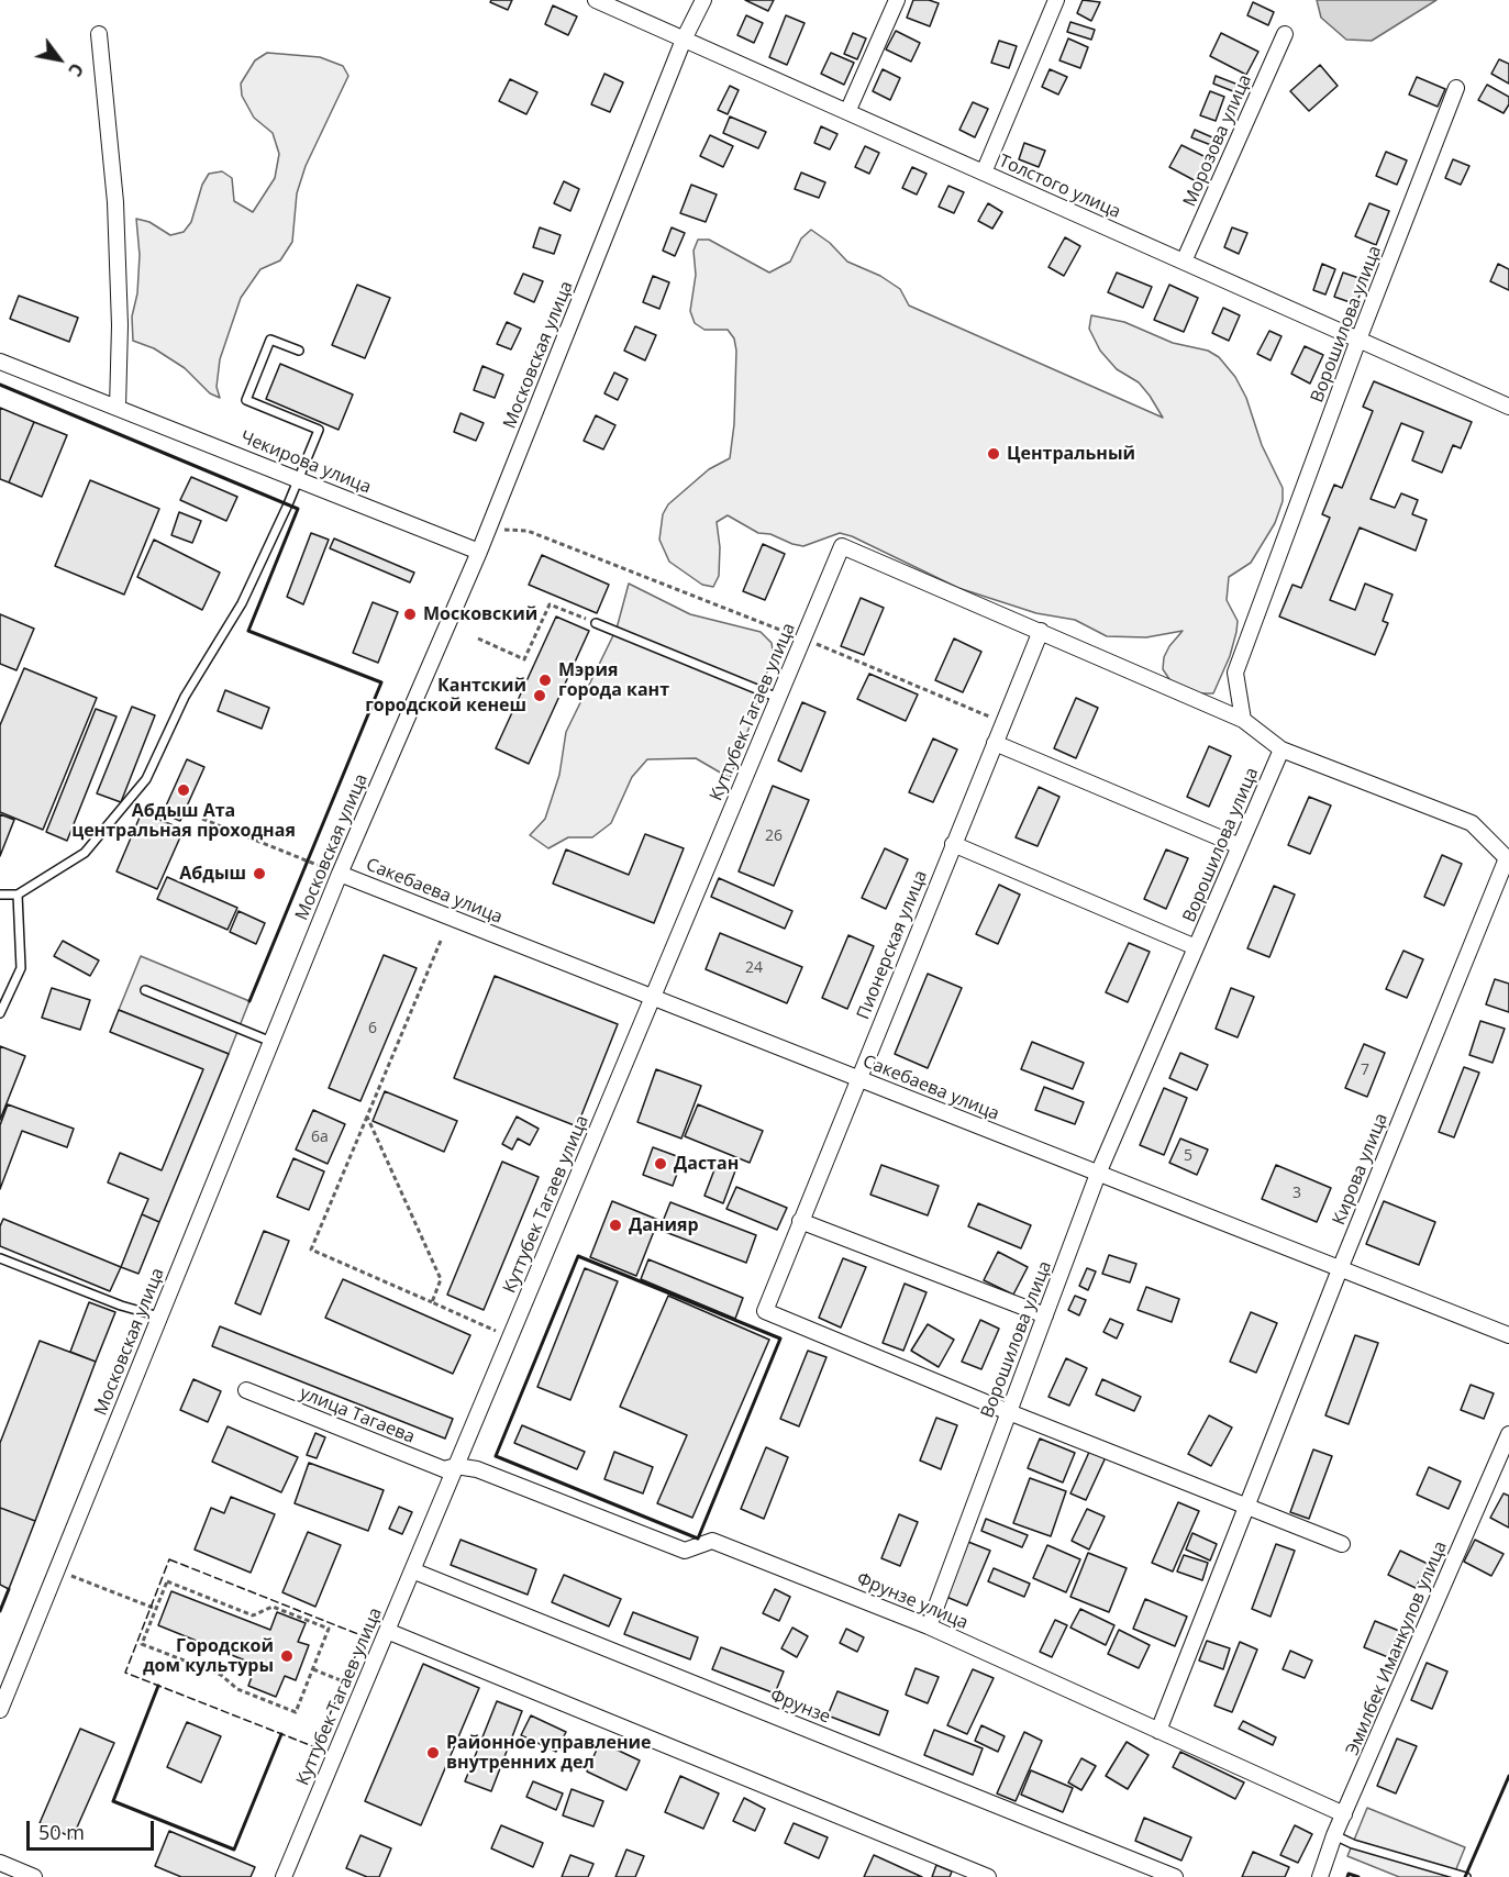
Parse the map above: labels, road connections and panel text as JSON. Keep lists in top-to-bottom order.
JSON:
{
  "streets": {
    "street": [
      "Морозова улица",
      "Толстого улица",
      "Ворошилова улица",
      "Московская улица",
      "Чекирова улица",
      "Куттубек Тагаев улица",
      "Сакебаева улица",
      "Пионерская улица",
      "Кирова улица",
      "улица Тагаева",
      "Фрунзе улица",
      "Эмилбек Иманкулов улица",
      "Фрунзе"
    ]
  },
  "crossings": [
    ["Морозова улица", "Толстого улица"],
    ["Толстого улица", "Ворошилова улица"],
    ["Толстого улица", "Московская улица"],
    ["Ворошилова улица", "Сакебаева улица"],
    ["Ворошилова улица", "Пионерская улица"],
    ["Ворошилова улица", "Кирова улица"],
    ["Ворошилова улица", "Фрунзе улица"],
    ["Московская улица", "Чекирова улица"],
    ["Московская улица", "Сакебаева улица"],
    ["Куттубек Тагаев улица", "Сакебаева улица"],
    ["Куттубек Тагаев улица", "Пионерская улица"],
    ["Куттубек Тагаев улица", "улица Тагаева"],
    ["Куттубек Тагаев улица", "Фрунзе улица"],
    ["Куттубек Тагаев улица", "Фрунзе"],
    ["Сакебаева улица", "Пионерская улица"],
    ["Сакебаева улица", "Кирова улица"],
    ["Кирова улица", "Фрунзе улица"],
    ["улица Тагаева", "Фрунзе улица"],
    ["Фрунзе улица", "Эмилбек Иманкулов улица"]
  ],
  "places": [
    "Центральный",
    "Московский",
    "Мэрия города кант",
    "Кантский городской кенеш",
    "Абдыш Ата центральная проходная",
    "Абдыш",
    "Дастан",
    "Данияр",
    "Городской дом культуры",
    "Районное управление внутренних дел"
  ],
  "house_numbers": [
    "26",
    "24",
    "6",
    "7",
    "6а",
    "5",
    "3"
  ],
  "scale_bar": "50 m",
  "north": "bottom right"
}
